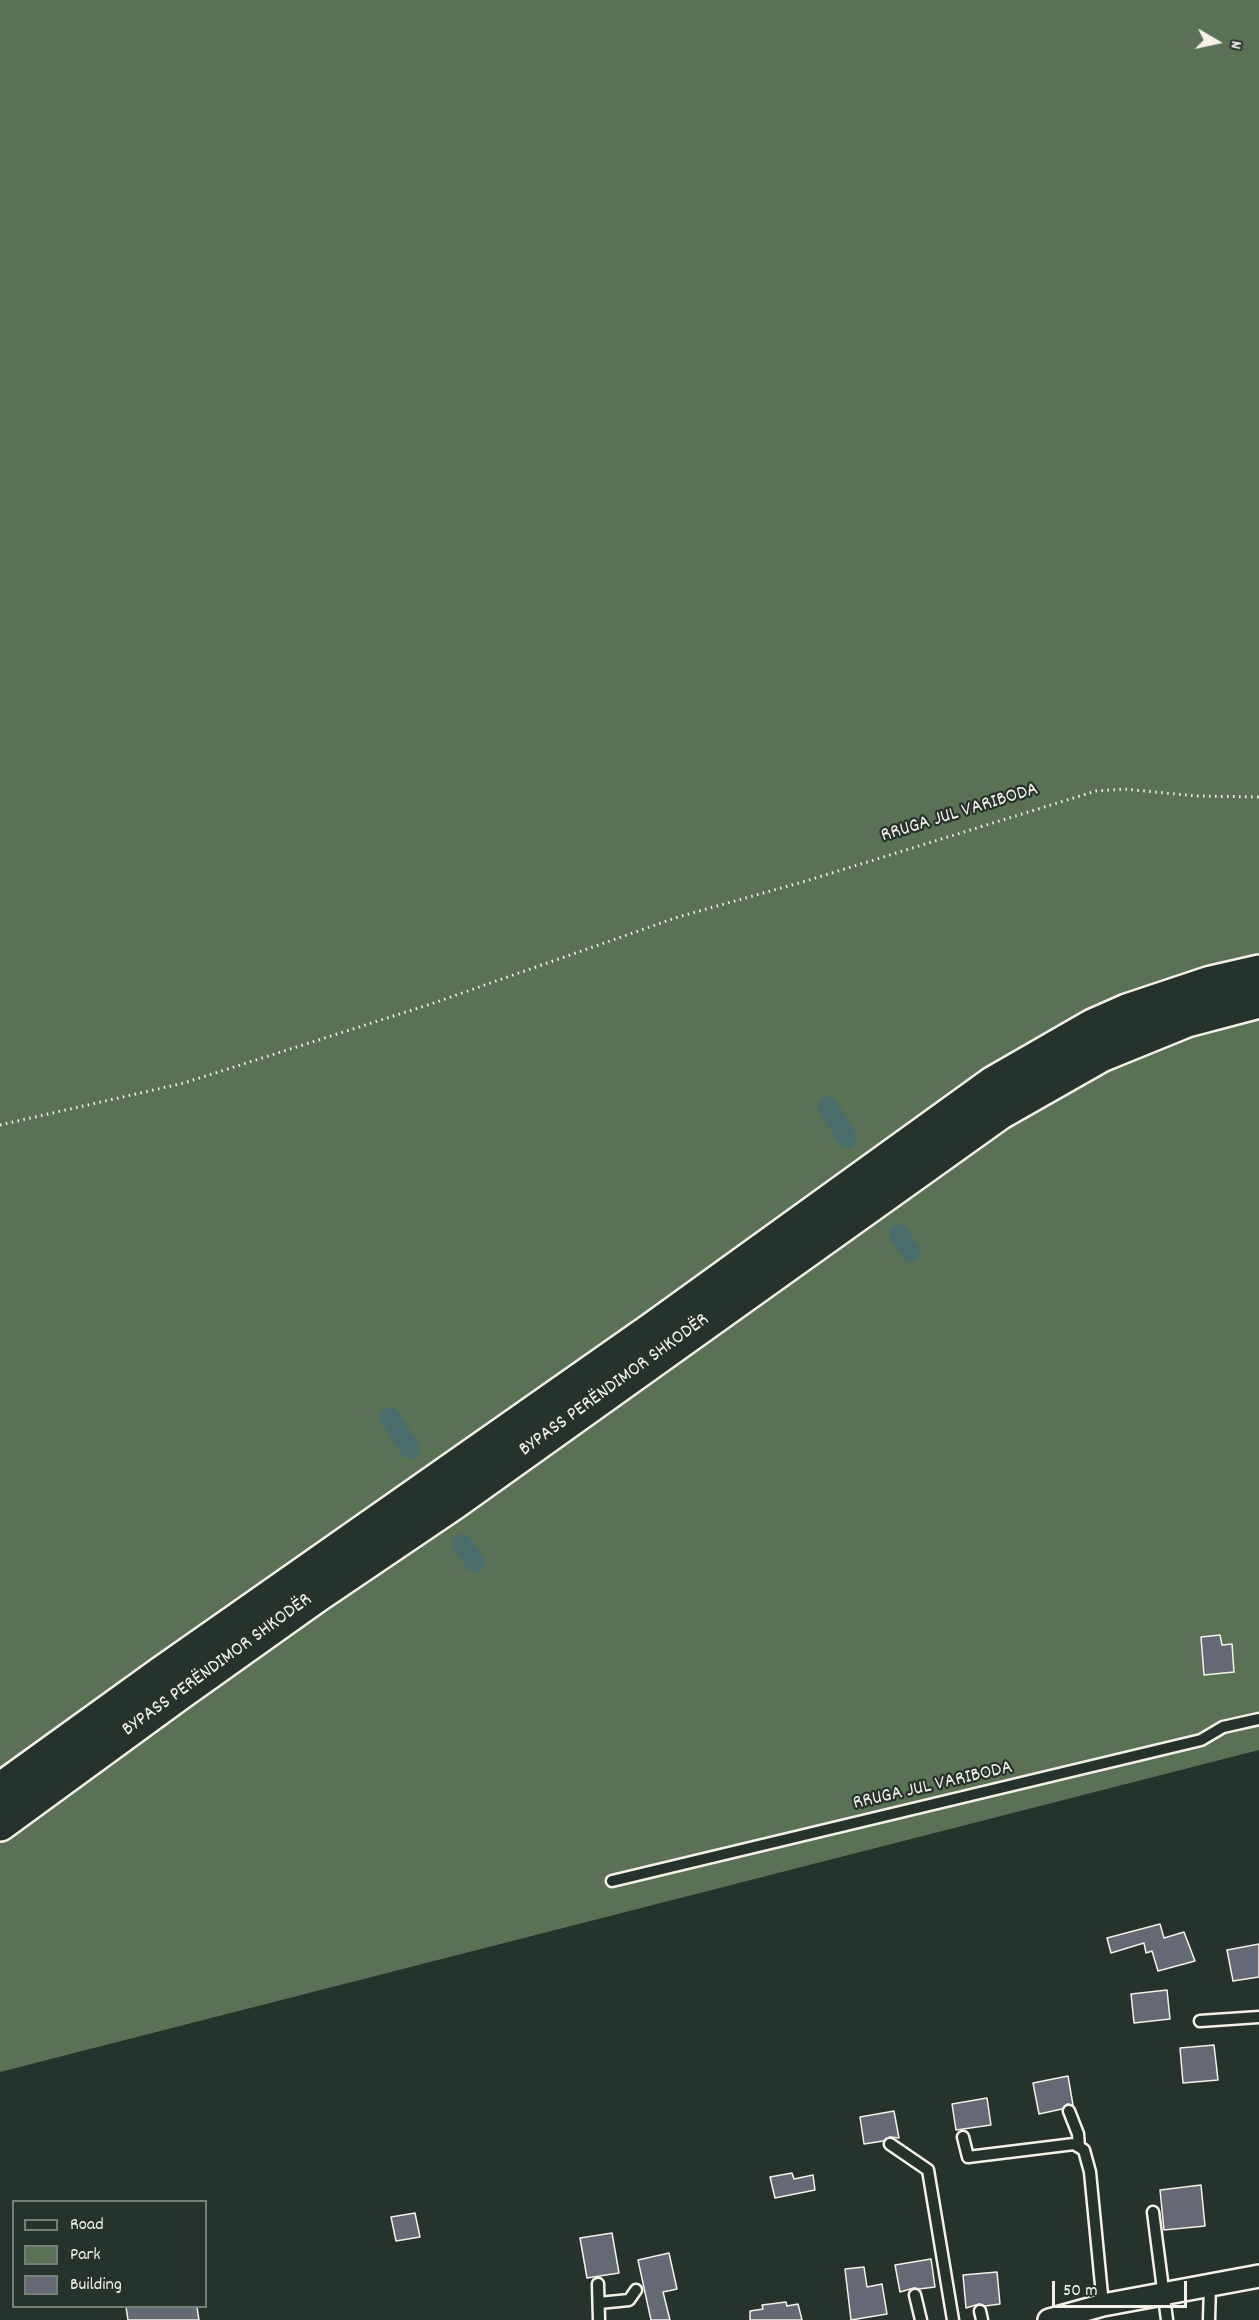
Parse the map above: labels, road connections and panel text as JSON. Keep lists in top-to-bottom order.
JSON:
{
  "streets": {
    "highway": ["BYPASS PERËNDIMOR SHKODËR"],
    "lane": ["RRUGA JUL VARIBODA"]
  },
  "legend": ["Road", "Park", "Building"],
  "scale_bar": "50 m",
  "north": "right"
}
